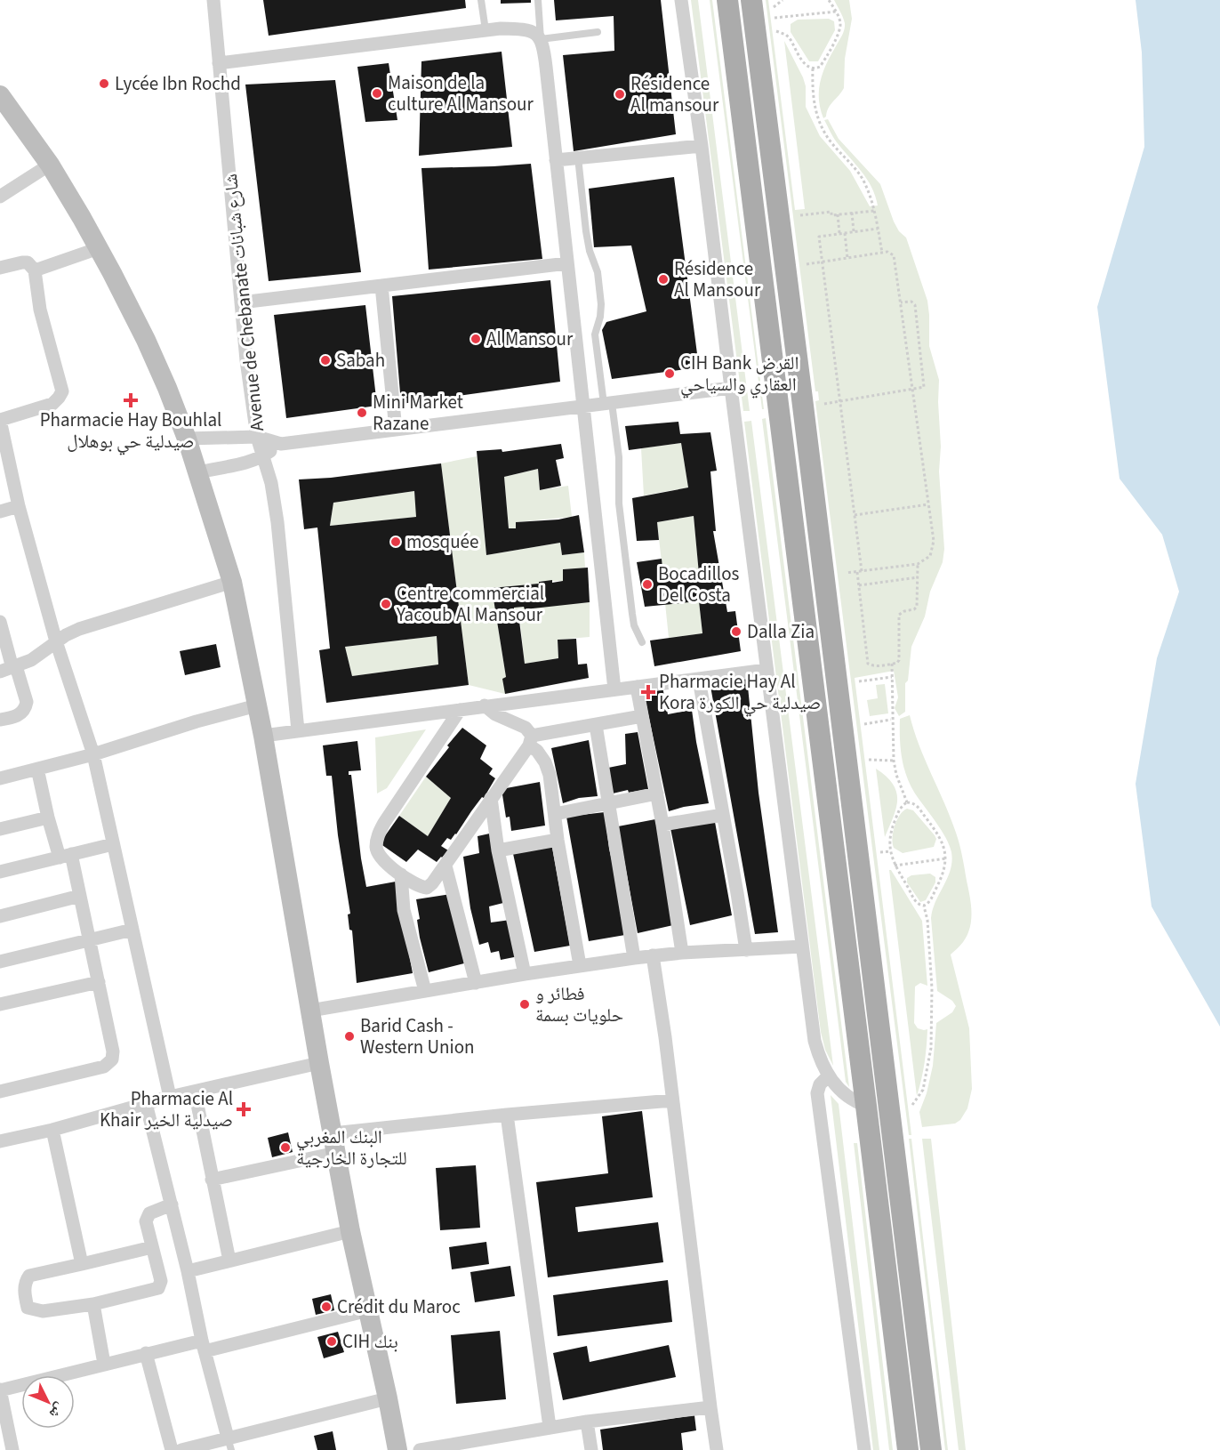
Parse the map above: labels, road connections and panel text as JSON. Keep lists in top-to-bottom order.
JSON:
{
  "streets": {
    "street": ["Avenue de Chebanate شارع شبانات"]
  },
  "places": {
    "other": [
      "Lycée Ibn Rochd",
      "Maison de la culture Al Mansour",
      "Résidence Al mansour",
      "Résidence Al Mansour",
      "Al Mansour",
      "Sabah",
      "CIH Bank القرض العقاري والسياحي",
      "Mini Market Razane",
      "mosquée",
      "Bocadillos Del Costa",
      "Centre commercial Yacoub Al Mansour",
      "Dalla Zia",
      "فطائر و حلويات بسمة",
      "Barid Cash - Western Union",
      "البنك المغربي للتجارة الخارجية",
      "Crédit du Maroc",
      "CIH بنك"
    ],
    "health": ["Pharmacie Hay Bouhlal صيدلية حي بوهلال", "Pharmacie Hay Al Kora صيدلية حي الكورة", "Pharmacie Al Khair صيدلية الخير"]
  },
  "north": "bottom right"
}
